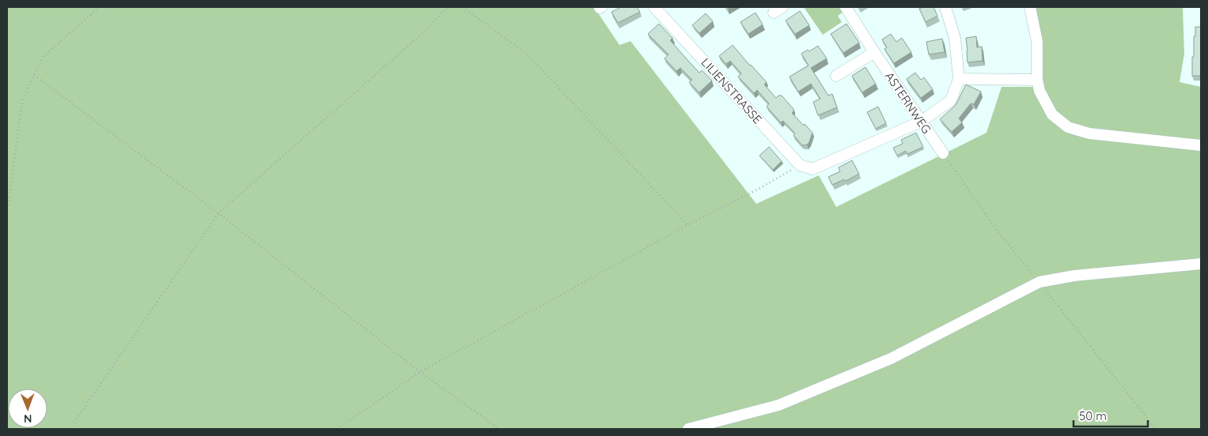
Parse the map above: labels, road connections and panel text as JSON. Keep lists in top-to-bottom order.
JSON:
{
  "streets": {
    "street": ["LILIENSTRASSE", "ASTERNWEG"]
  },
  "scale_bar": "50 m",
  "north": "bottom"
}
